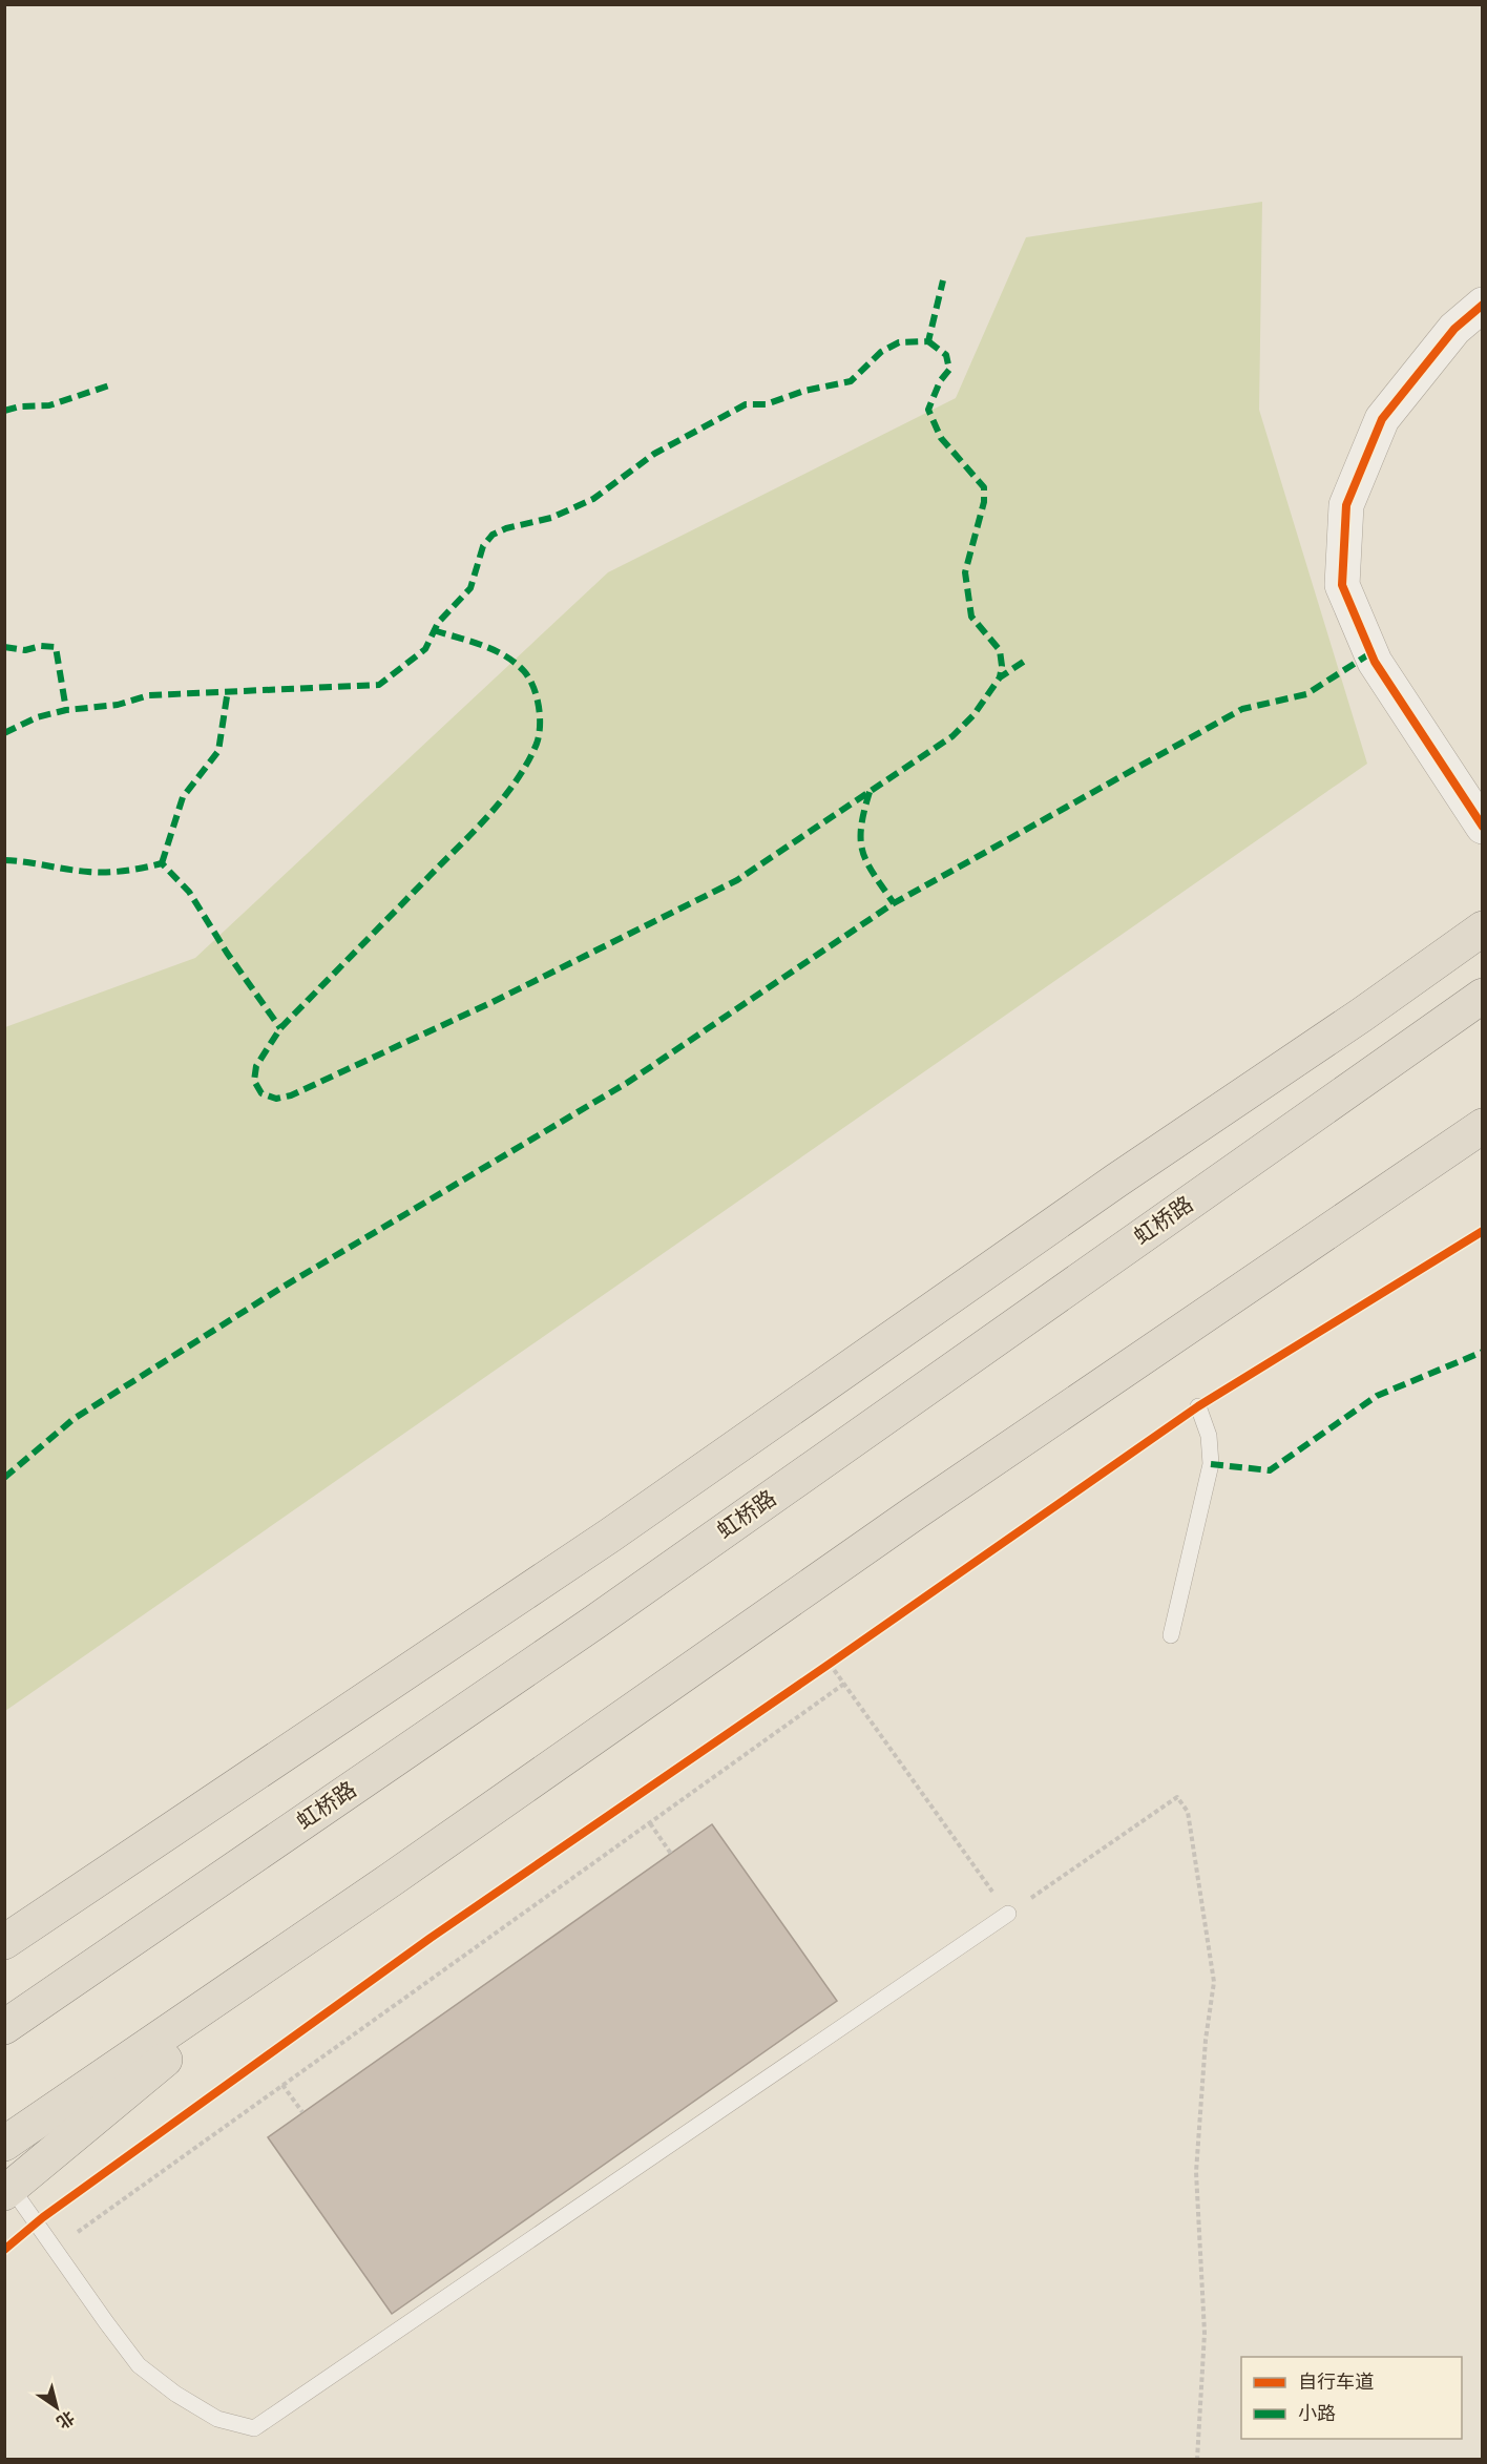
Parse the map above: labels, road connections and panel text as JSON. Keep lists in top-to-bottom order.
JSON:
{
  "streets": {
    "highway": ["虹桥路"]
  },
  "legend": ["自行车道", "小路"],
  "north": "bottom right"
}
